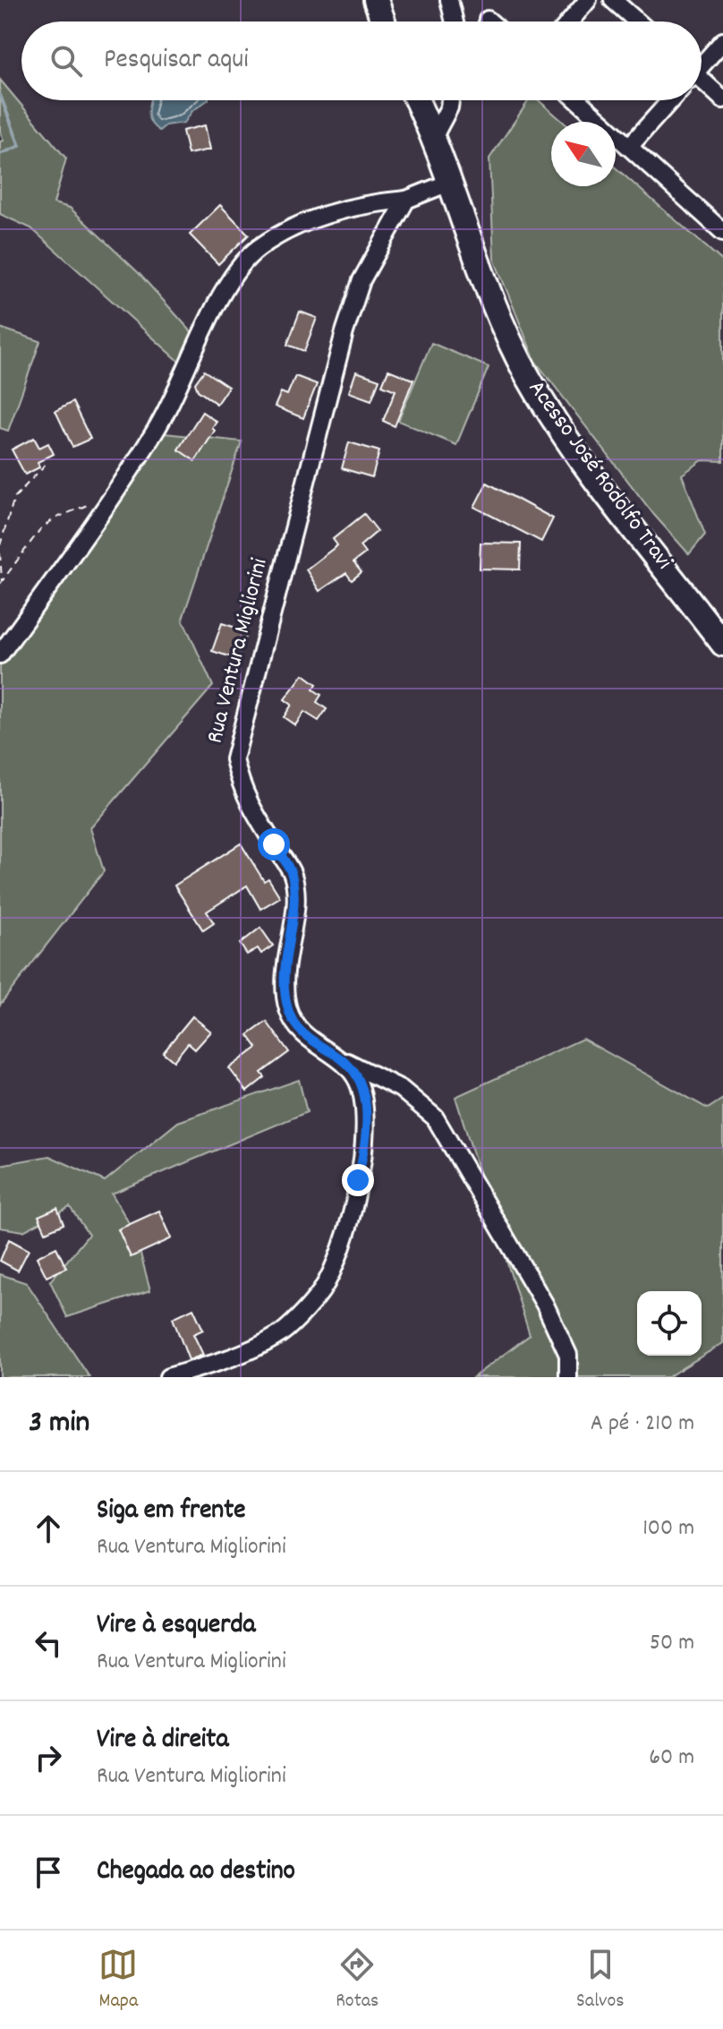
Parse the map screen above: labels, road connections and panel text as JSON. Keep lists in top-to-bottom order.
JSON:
{
  "streets": {
    "highway": ["Acesso José Rodolfo Travi"],
    "street": ["Rua Ventura Migliorini"]
  },
  "north": "top left",
  "page": {
    "search": "Pesquisar aqui",
    "heading": ["3 min", "A pé · 210 m"],
    "list": [
      ["Siga em frente", "Rua Ventura Migliorini", "100 m"],
      ["Vire à esquerda", "Rua Ventura Migliorini", "50 m"],
      ["Vire à direita", "Rua Ventura Migliorini", "60 m"],
      "Chegada ao destino"
    ],
    "nav": ["Mapa", "Rotas", "Salvos"]
  }
}
